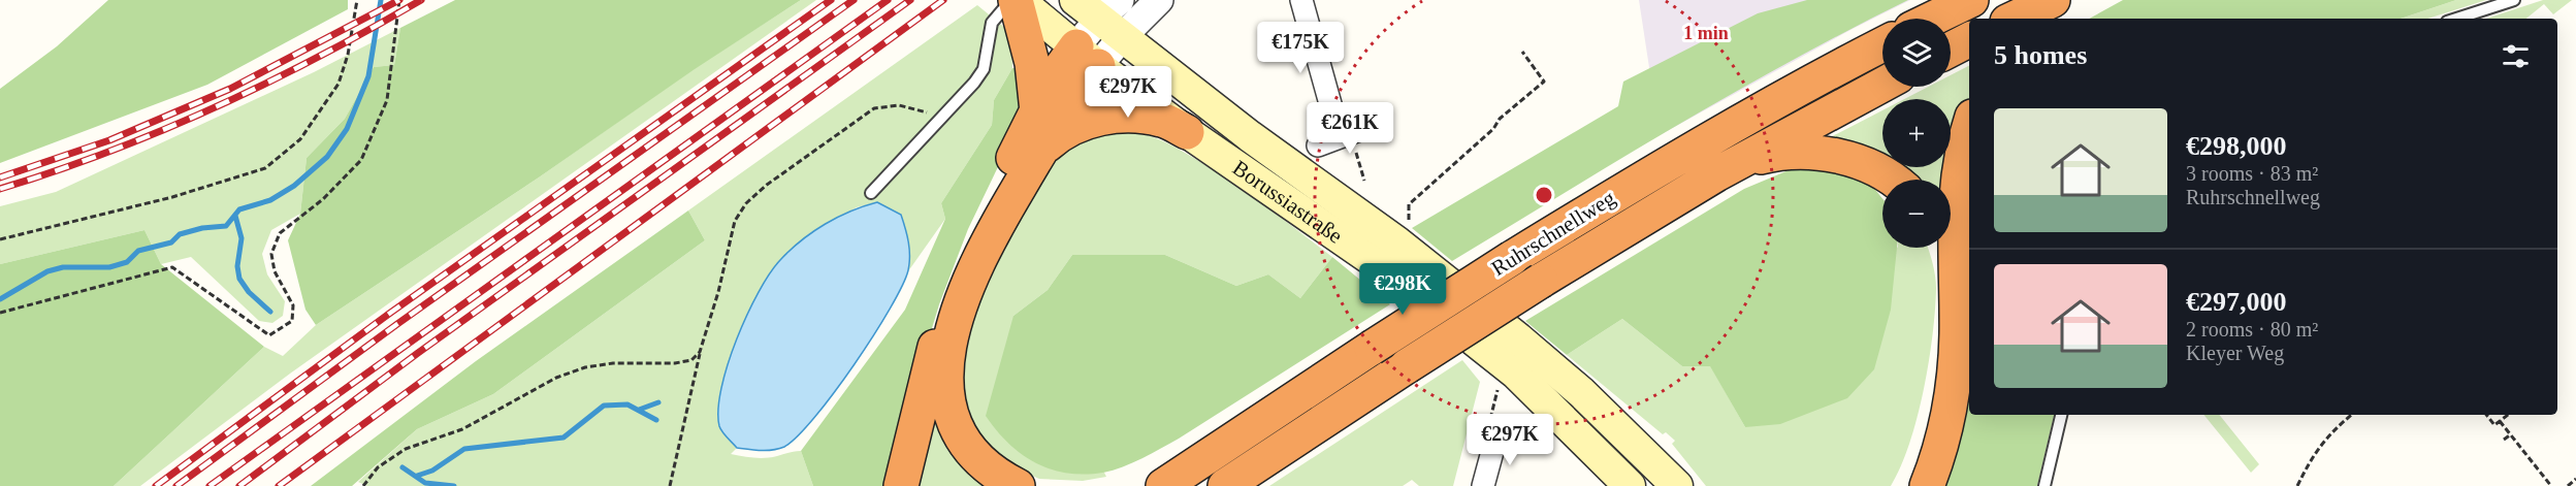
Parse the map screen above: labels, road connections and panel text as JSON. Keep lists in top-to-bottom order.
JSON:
{
  "streets": {
    "highway": ["Ruhrschnellweg"],
    "main road": ["Borussiastraße"]
  },
  "page": {
    "map_buttons": ["+", "−"],
    "heading": "5 homes",
    "price": [
      "€175K",
      "€297K",
      "€261K",
      "€298K",
      "€297K"
    ],
    "list": [
      {
        "name": "€298,000",
        "note": "3 rooms · 83 m² · Ruhrschnellweg"
      },
      {
        "name": "€297,000",
        "note": "2 rooms · 80 m² · Kleyer Weg"
      }
    ]
  },
  "rings": ["1 min"]
}
